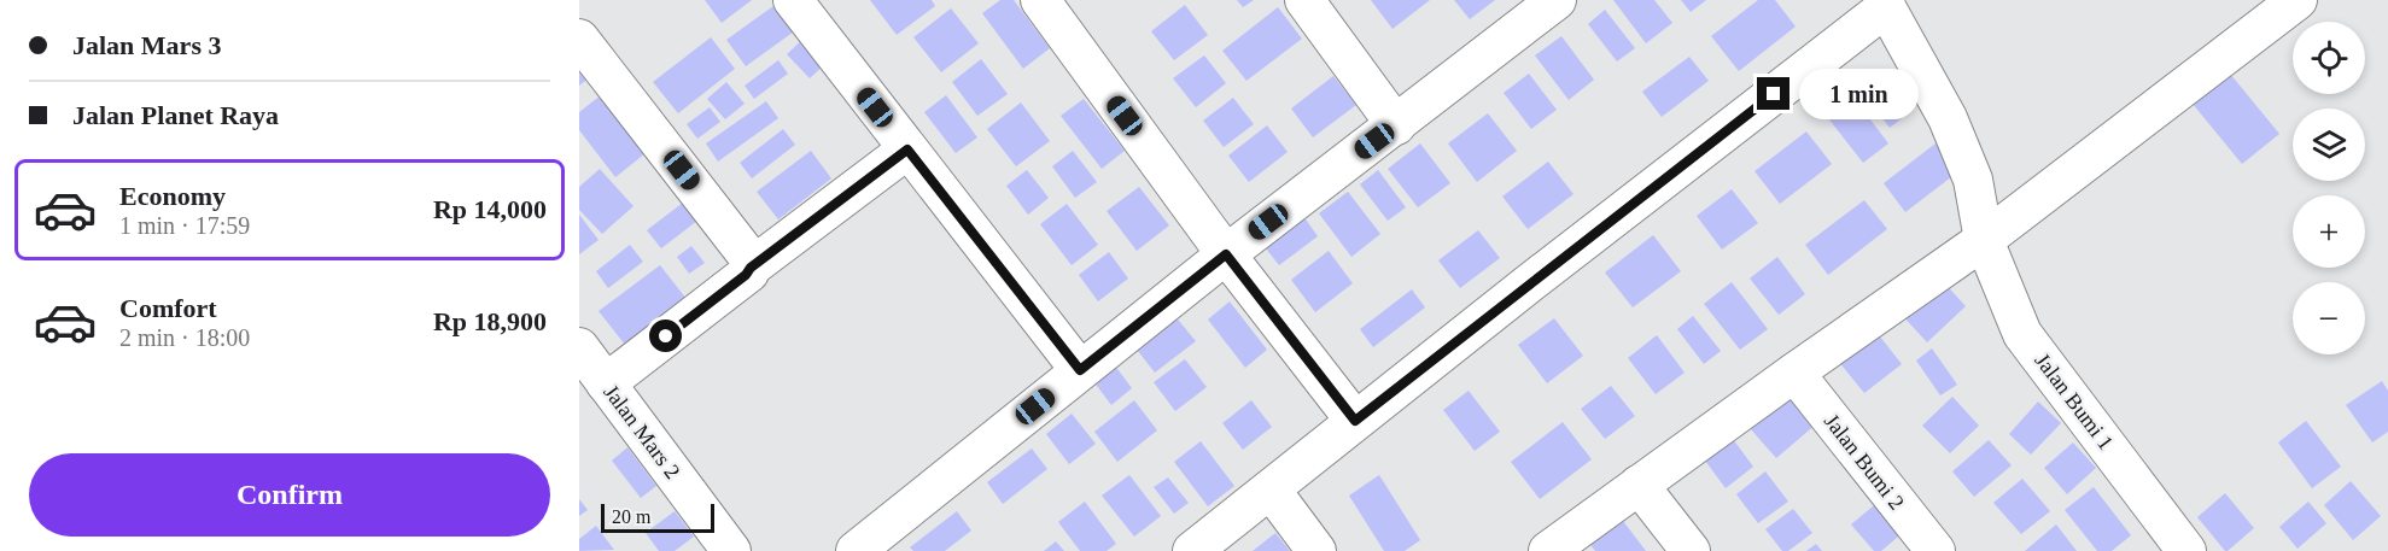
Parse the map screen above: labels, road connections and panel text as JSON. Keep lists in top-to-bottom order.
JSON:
{
  "streets": {
    "street": ["Jalan Bumi 1", "Jalan Mars 2", "Jalan Bumi 2"]
  },
  "scale_bar": "20 m",
  "page": {
    "banner": ["Jalan Mars 3", "Jalan Planet Raya"],
    "map_buttons": ["+", "−"],
    "bubble": "1 min",
    "list": [
      {
        "name": "Economy",
        "note": "1 min · 17:59",
        "value": "Rp 14,000"
      },
      {
        "name": "Comfort",
        "note": "2 min · 18:00",
        "value": "Rp 18,900"
      }
    ],
    "buttons": "Confirm",
    "scale": "20 m"
  }
}
